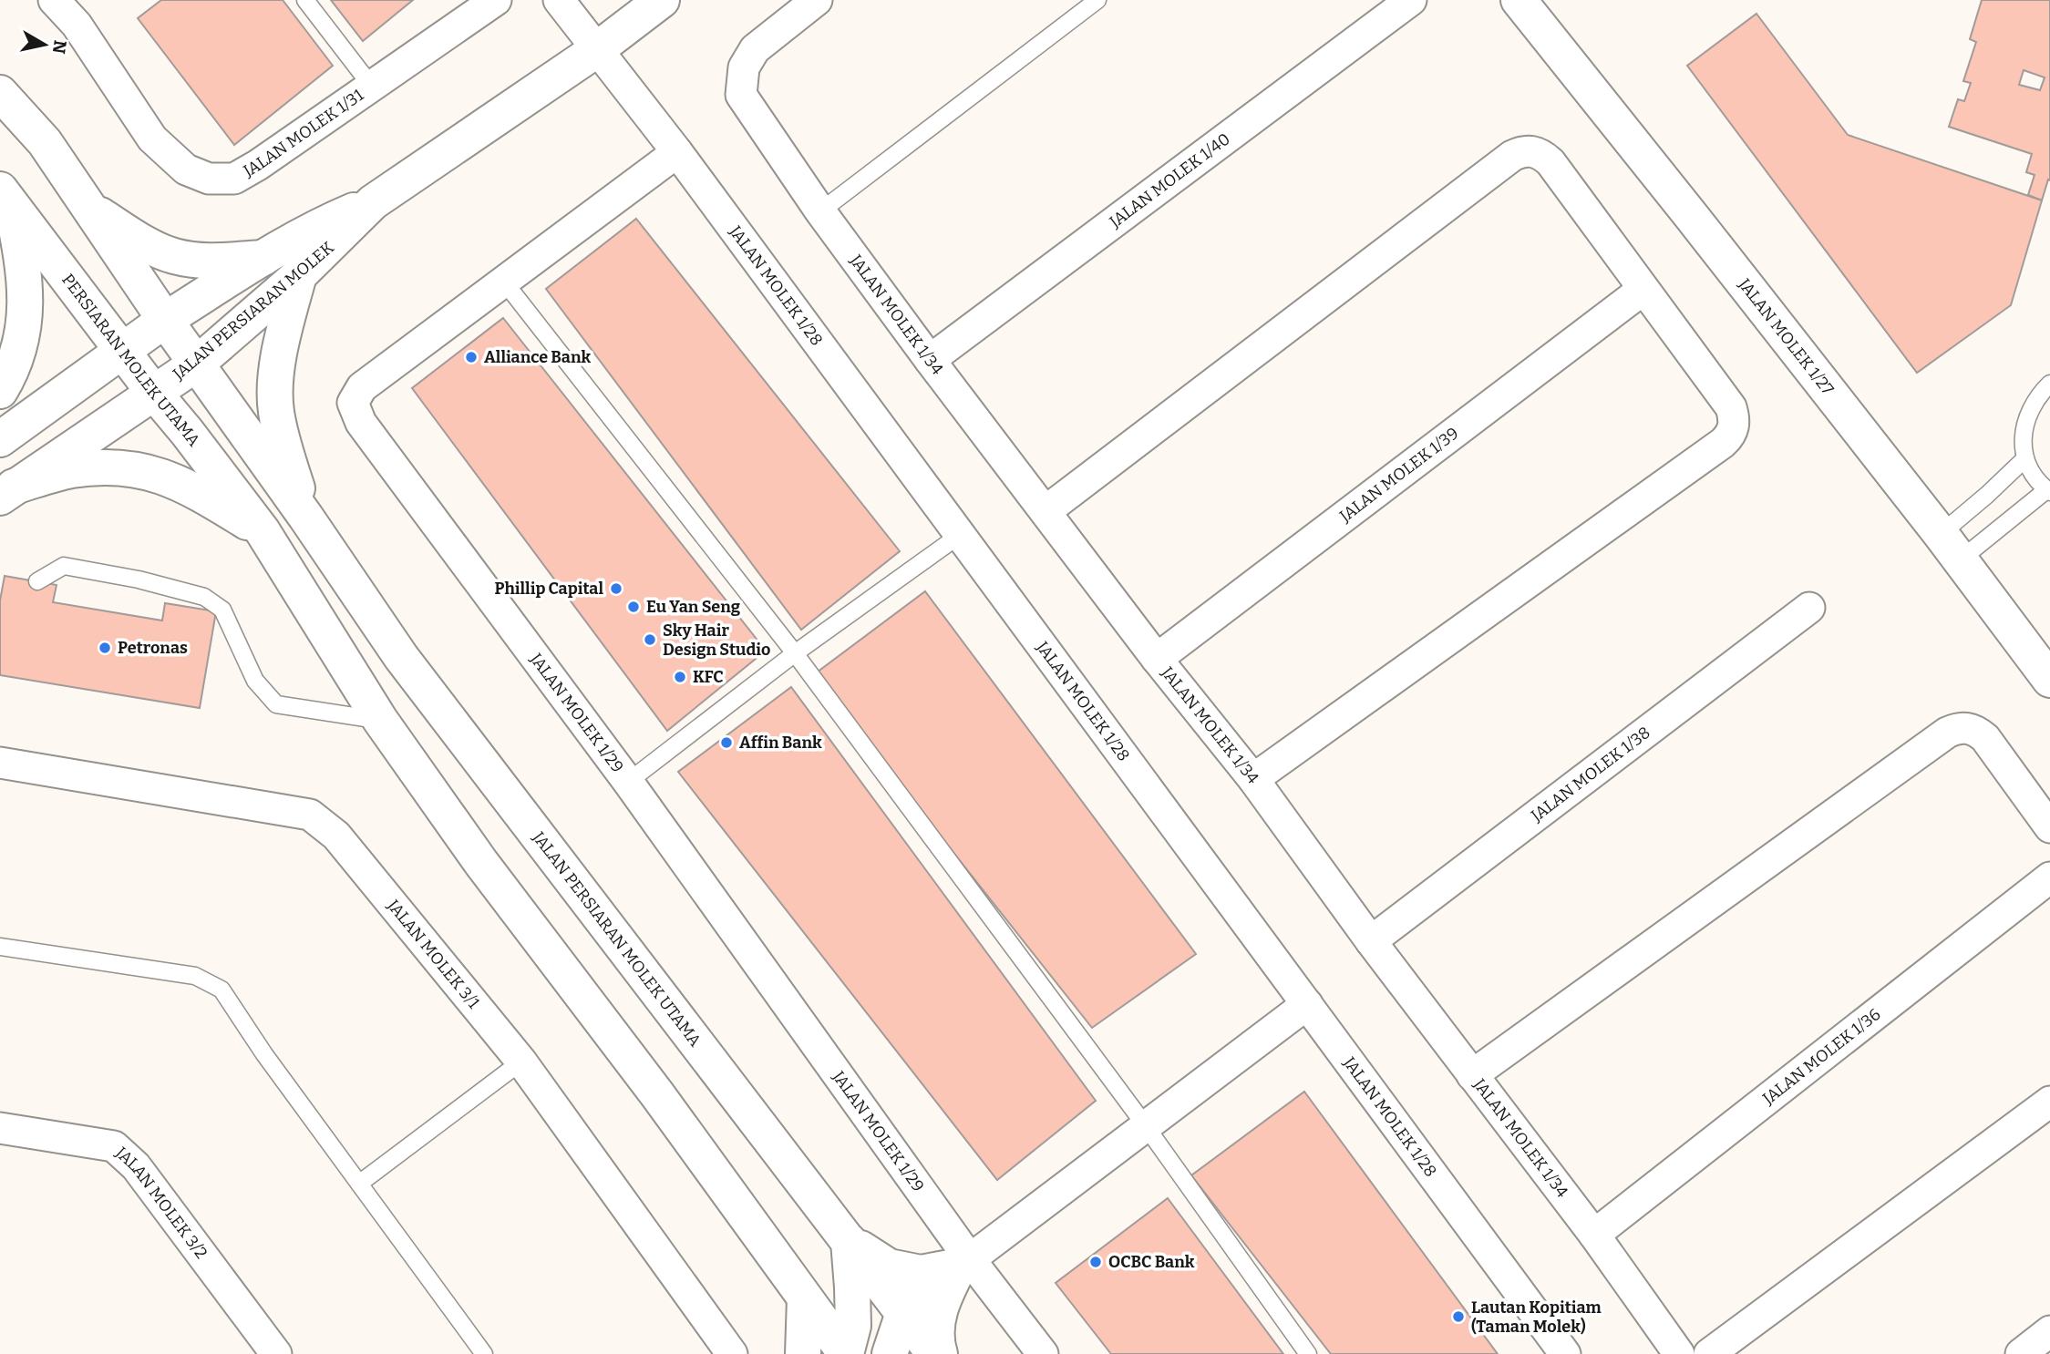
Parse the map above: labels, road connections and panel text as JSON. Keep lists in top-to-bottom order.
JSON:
{
  "streets": {
    "main road": [
      "JALAN PERSIARAN MOLEK",
      "JALAN MOLEK 1/27",
      "PERSIARAN MOLEK UTAMA",
      "JALAN PERSIARAN MOLEK UTAMA"
    ],
    "street": [
      "JALAN MOLEK 1/31",
      "JALAN MOLEK 1/40",
      "JALAN MOLEK 1/28",
      "JALAN MOLEK 1/34",
      "JALAN MOLEK 1/39",
      "JALAN MOLEK 1/29",
      "JALAN MOLEK 1/38",
      "JALAN MOLEK 3/1",
      "JALAN MOLEK 1/36",
      "JALAN MOLEK 3/2"
    ]
  },
  "crossings": [
    ["JALAN MOLEK 1/40", "JALAN MOLEK 1/34"],
    ["JALAN MOLEK 1/28", "JALAN PERSIARAN MOLEK"],
    ["JALAN MOLEK 1/28", "JALAN MOLEK 1/29"],
    ["JALAN PERSIARAN MOLEK", "PERSIARAN MOLEK UTAMA"],
    ["JALAN MOLEK 1/34", "JALAN MOLEK 1/39"],
    ["JALAN MOLEK 1/34", "JALAN MOLEK 1/38"],
    ["JALAN MOLEK 1/34", "JALAN MOLEK 1/36"]
  ],
  "places": [
    "Alliance Bank",
    "Phillip Capital",
    "Eu Yan Seng",
    "Sky Hair Design Studio",
    "Petronas",
    "KFC",
    "Affin Bank",
    "OCBC Bank",
    "Lautan Kopitiam (Taman Molek)"
  ],
  "north": "right"
}
